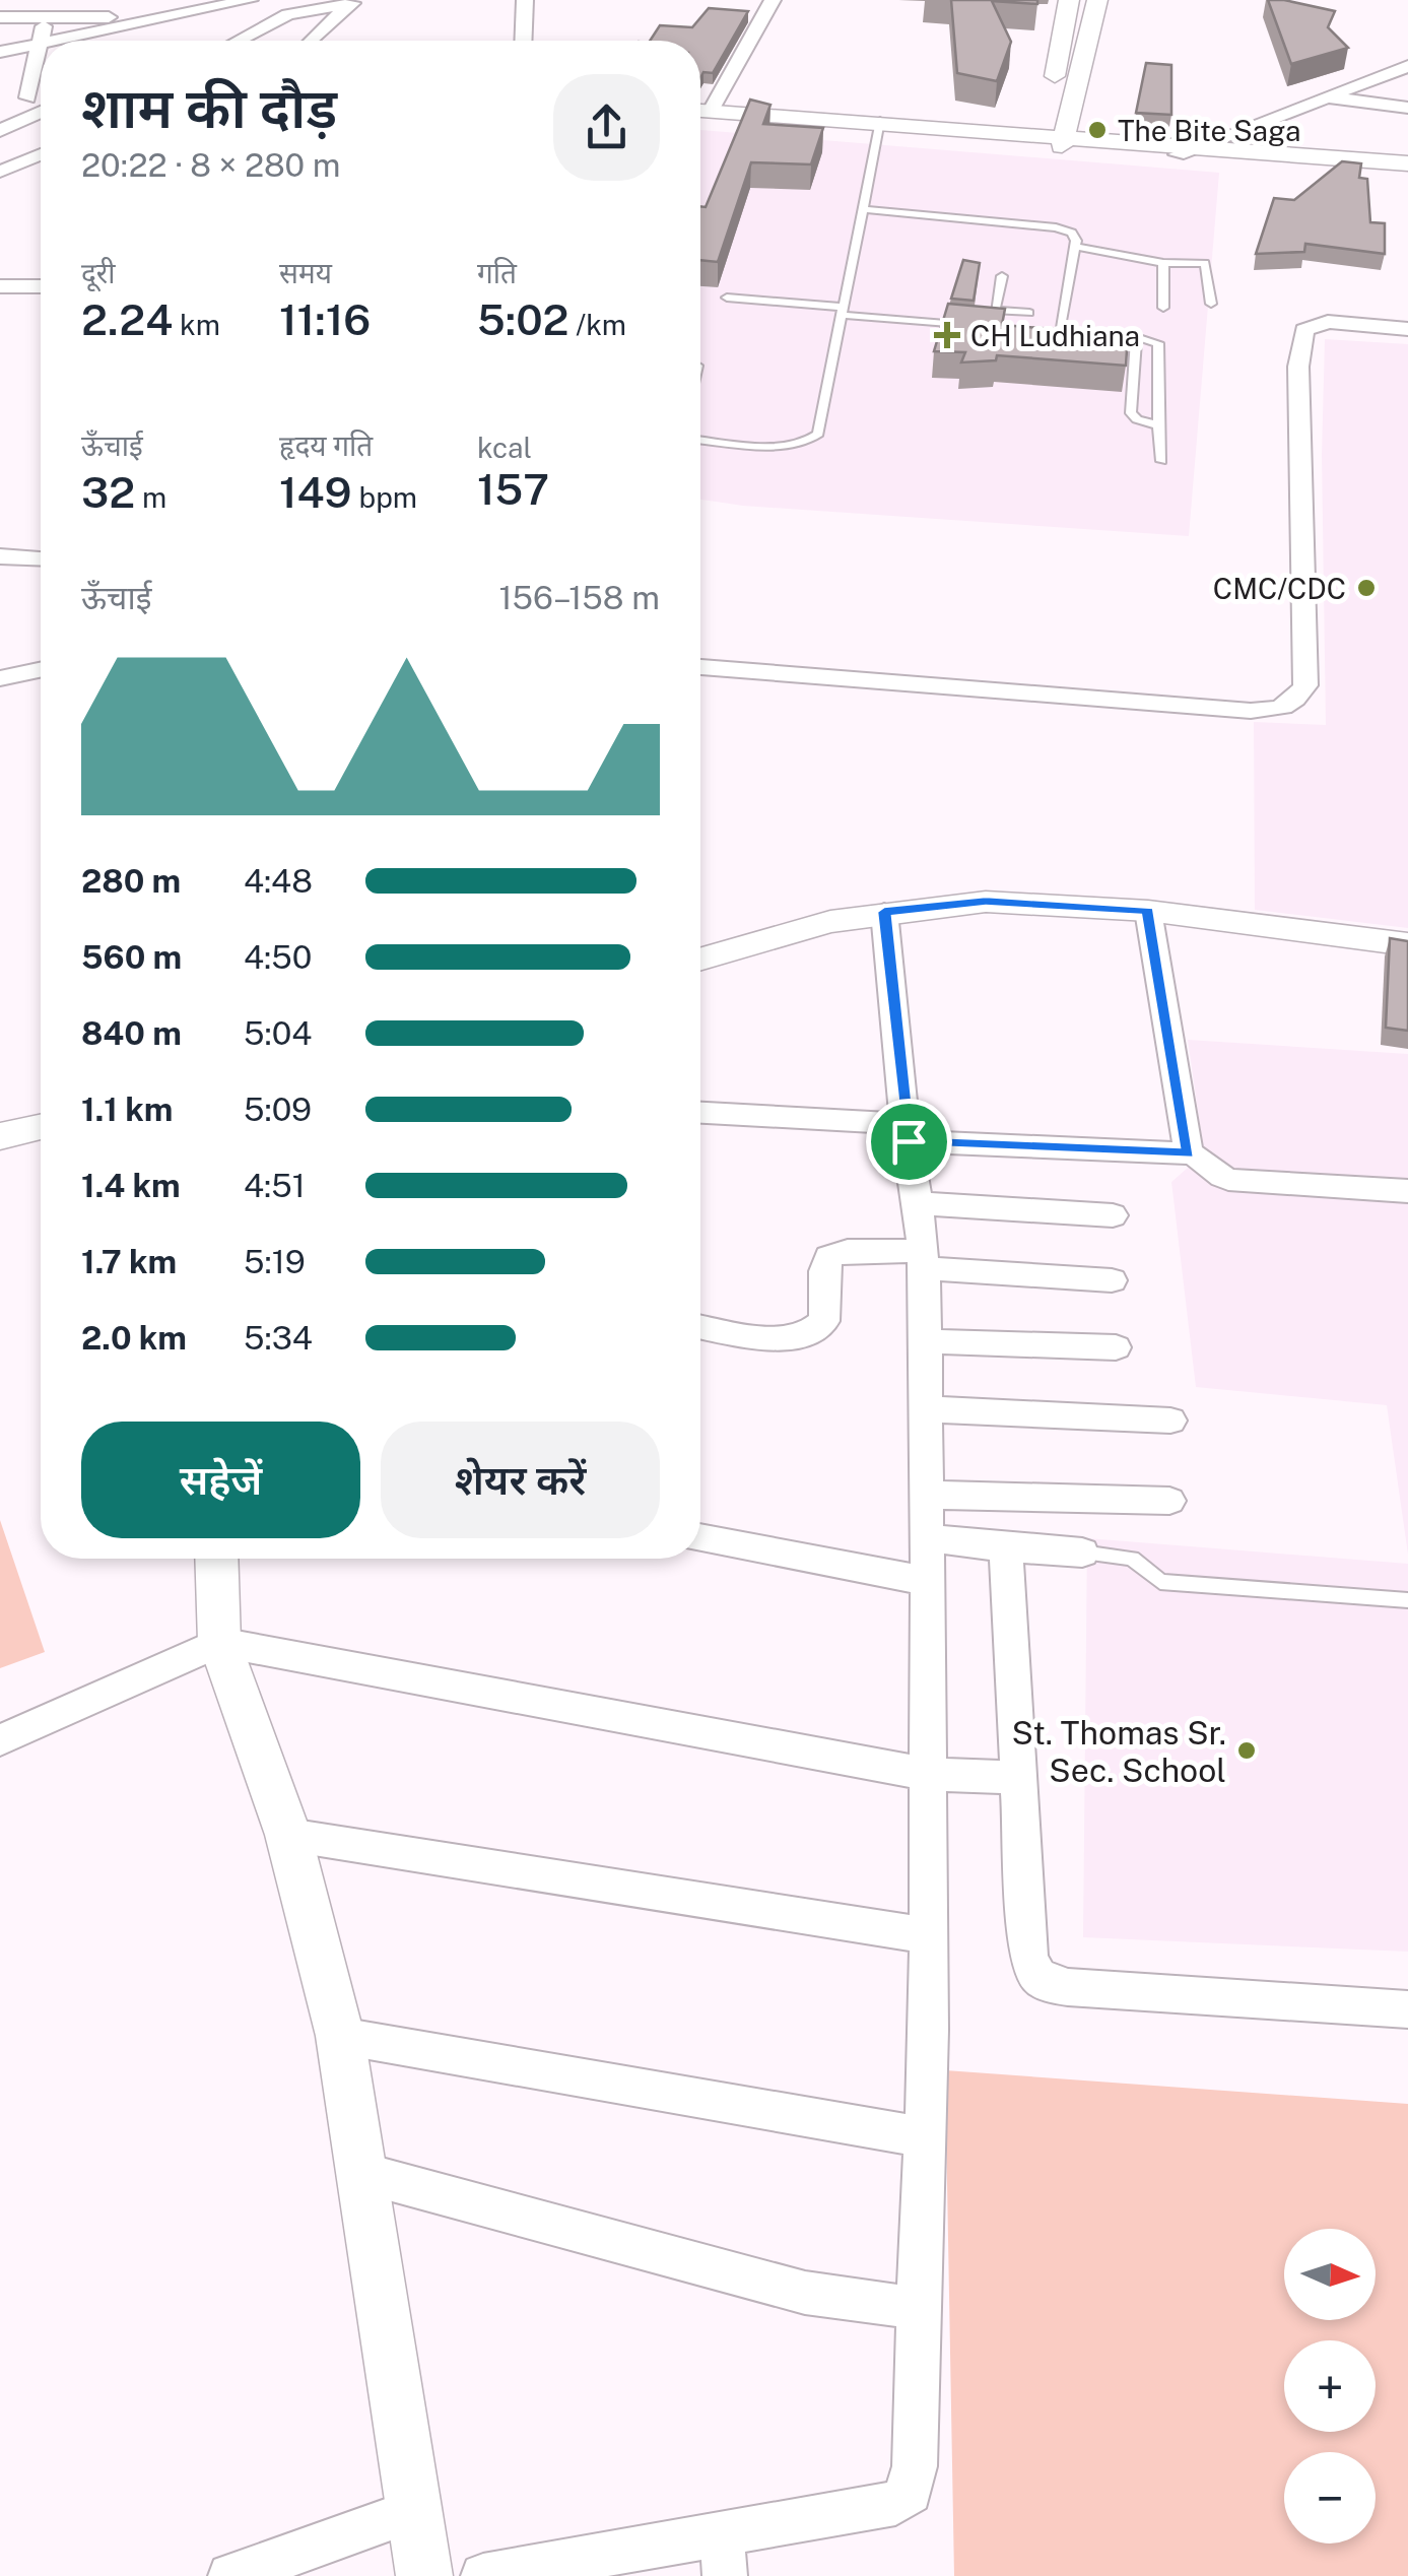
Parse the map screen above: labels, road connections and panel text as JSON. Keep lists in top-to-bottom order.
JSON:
{
  "places": {
    "other": ["The Bite Saga", "CMC/CDC", "St. Thomas Sr. Sec. School"],
    "health": ["CH Ludhiana"]
  },
  "north": "right",
  "page": {
    "heading": ["शाम की दौड़", "20:22 · 8 × 280 m"],
    "stats": [
      ["दूरी", "2.24 km"],
      ["समय", "11:16"],
      ["गति", "5:02 /km"],
      ["ऊँचाई", "32 m"],
      ["हृदय गति", "149 bpm"],
      ["kcal", "157"]
    ],
    "chart": ["ऊँचाई", "156–158 m"],
    "list": [
      {
        "name": "280 m",
        "note": "4:48"
      },
      {
        "name": "560 m",
        "note": "4:50"
      },
      {
        "name": "840 m",
        "note": "5:04"
      },
      {
        "name": "1.1 km",
        "note": "5:09"
      },
      {
        "name": "1.4 km",
        "note": "4:51"
      },
      {
        "name": "1.7 km",
        "note": "5:19"
      },
      {
        "name": "2.0 km",
        "note": "5:34"
      }
    ],
    "buttons": ["सहेजें", "शेयर करें"],
    "map_buttons": ["+", "−"]
  }
}
